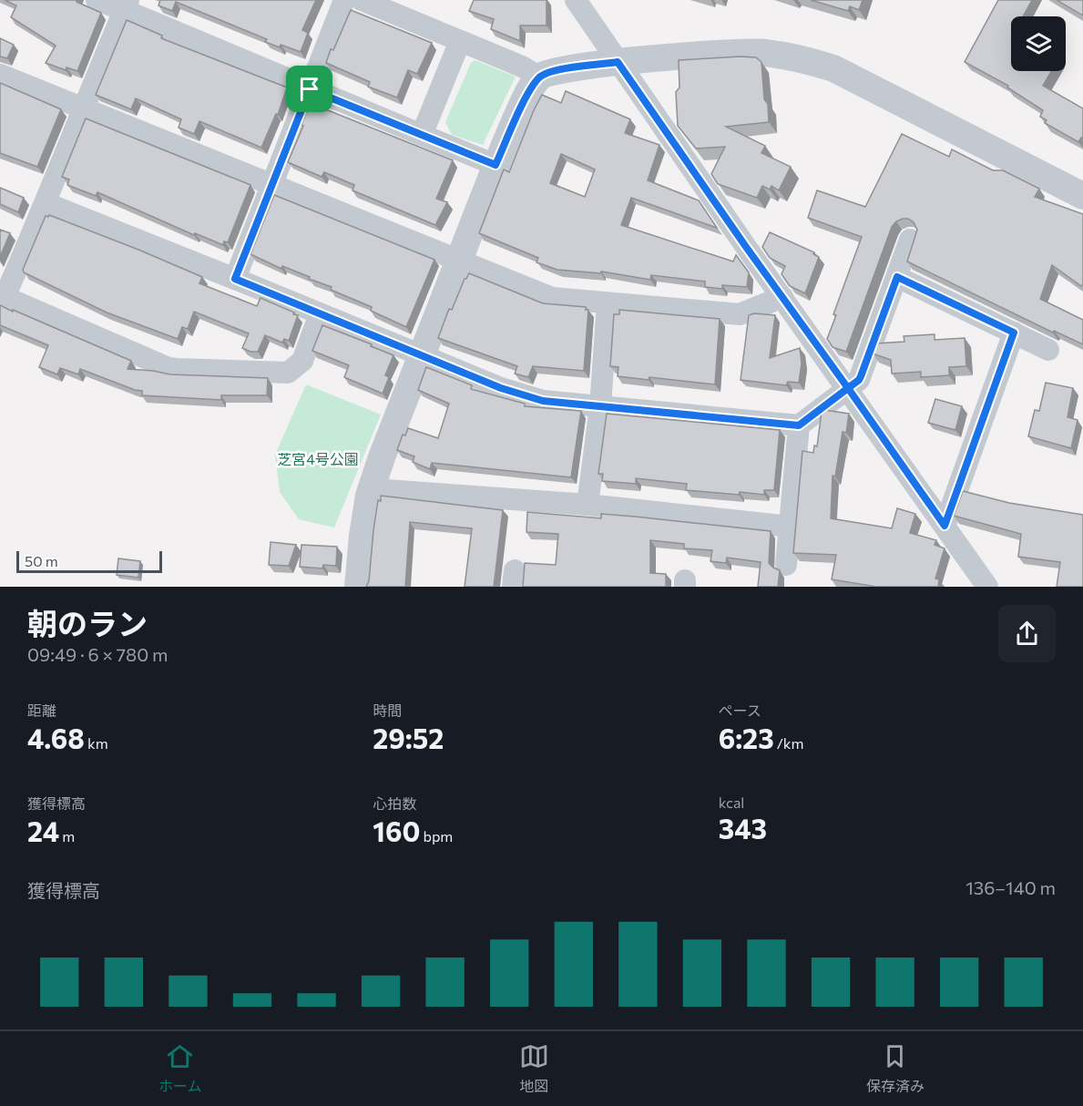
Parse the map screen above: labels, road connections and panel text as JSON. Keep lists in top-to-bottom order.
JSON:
{
  "parks": ["芝宮4号公園"],
  "scale_bar": "50 m",
  "page": {
    "scale": "50 m",
    "heading": ["朝のラン", "09:49 · 6 × 780 m"],
    "stats": [
      ["距離", "4.68 km"],
      ["時間", "29:52"],
      ["ペース", "6:23 /km"],
      ["獲得標高", "24 m"],
      ["心拍数", "160 bpm"],
      ["kcal", "343"]
    ],
    "chart": ["獲得標高", "136–140 m"],
    "tabs": ["ホーム", "地図", "保存済み"]
  }
}
